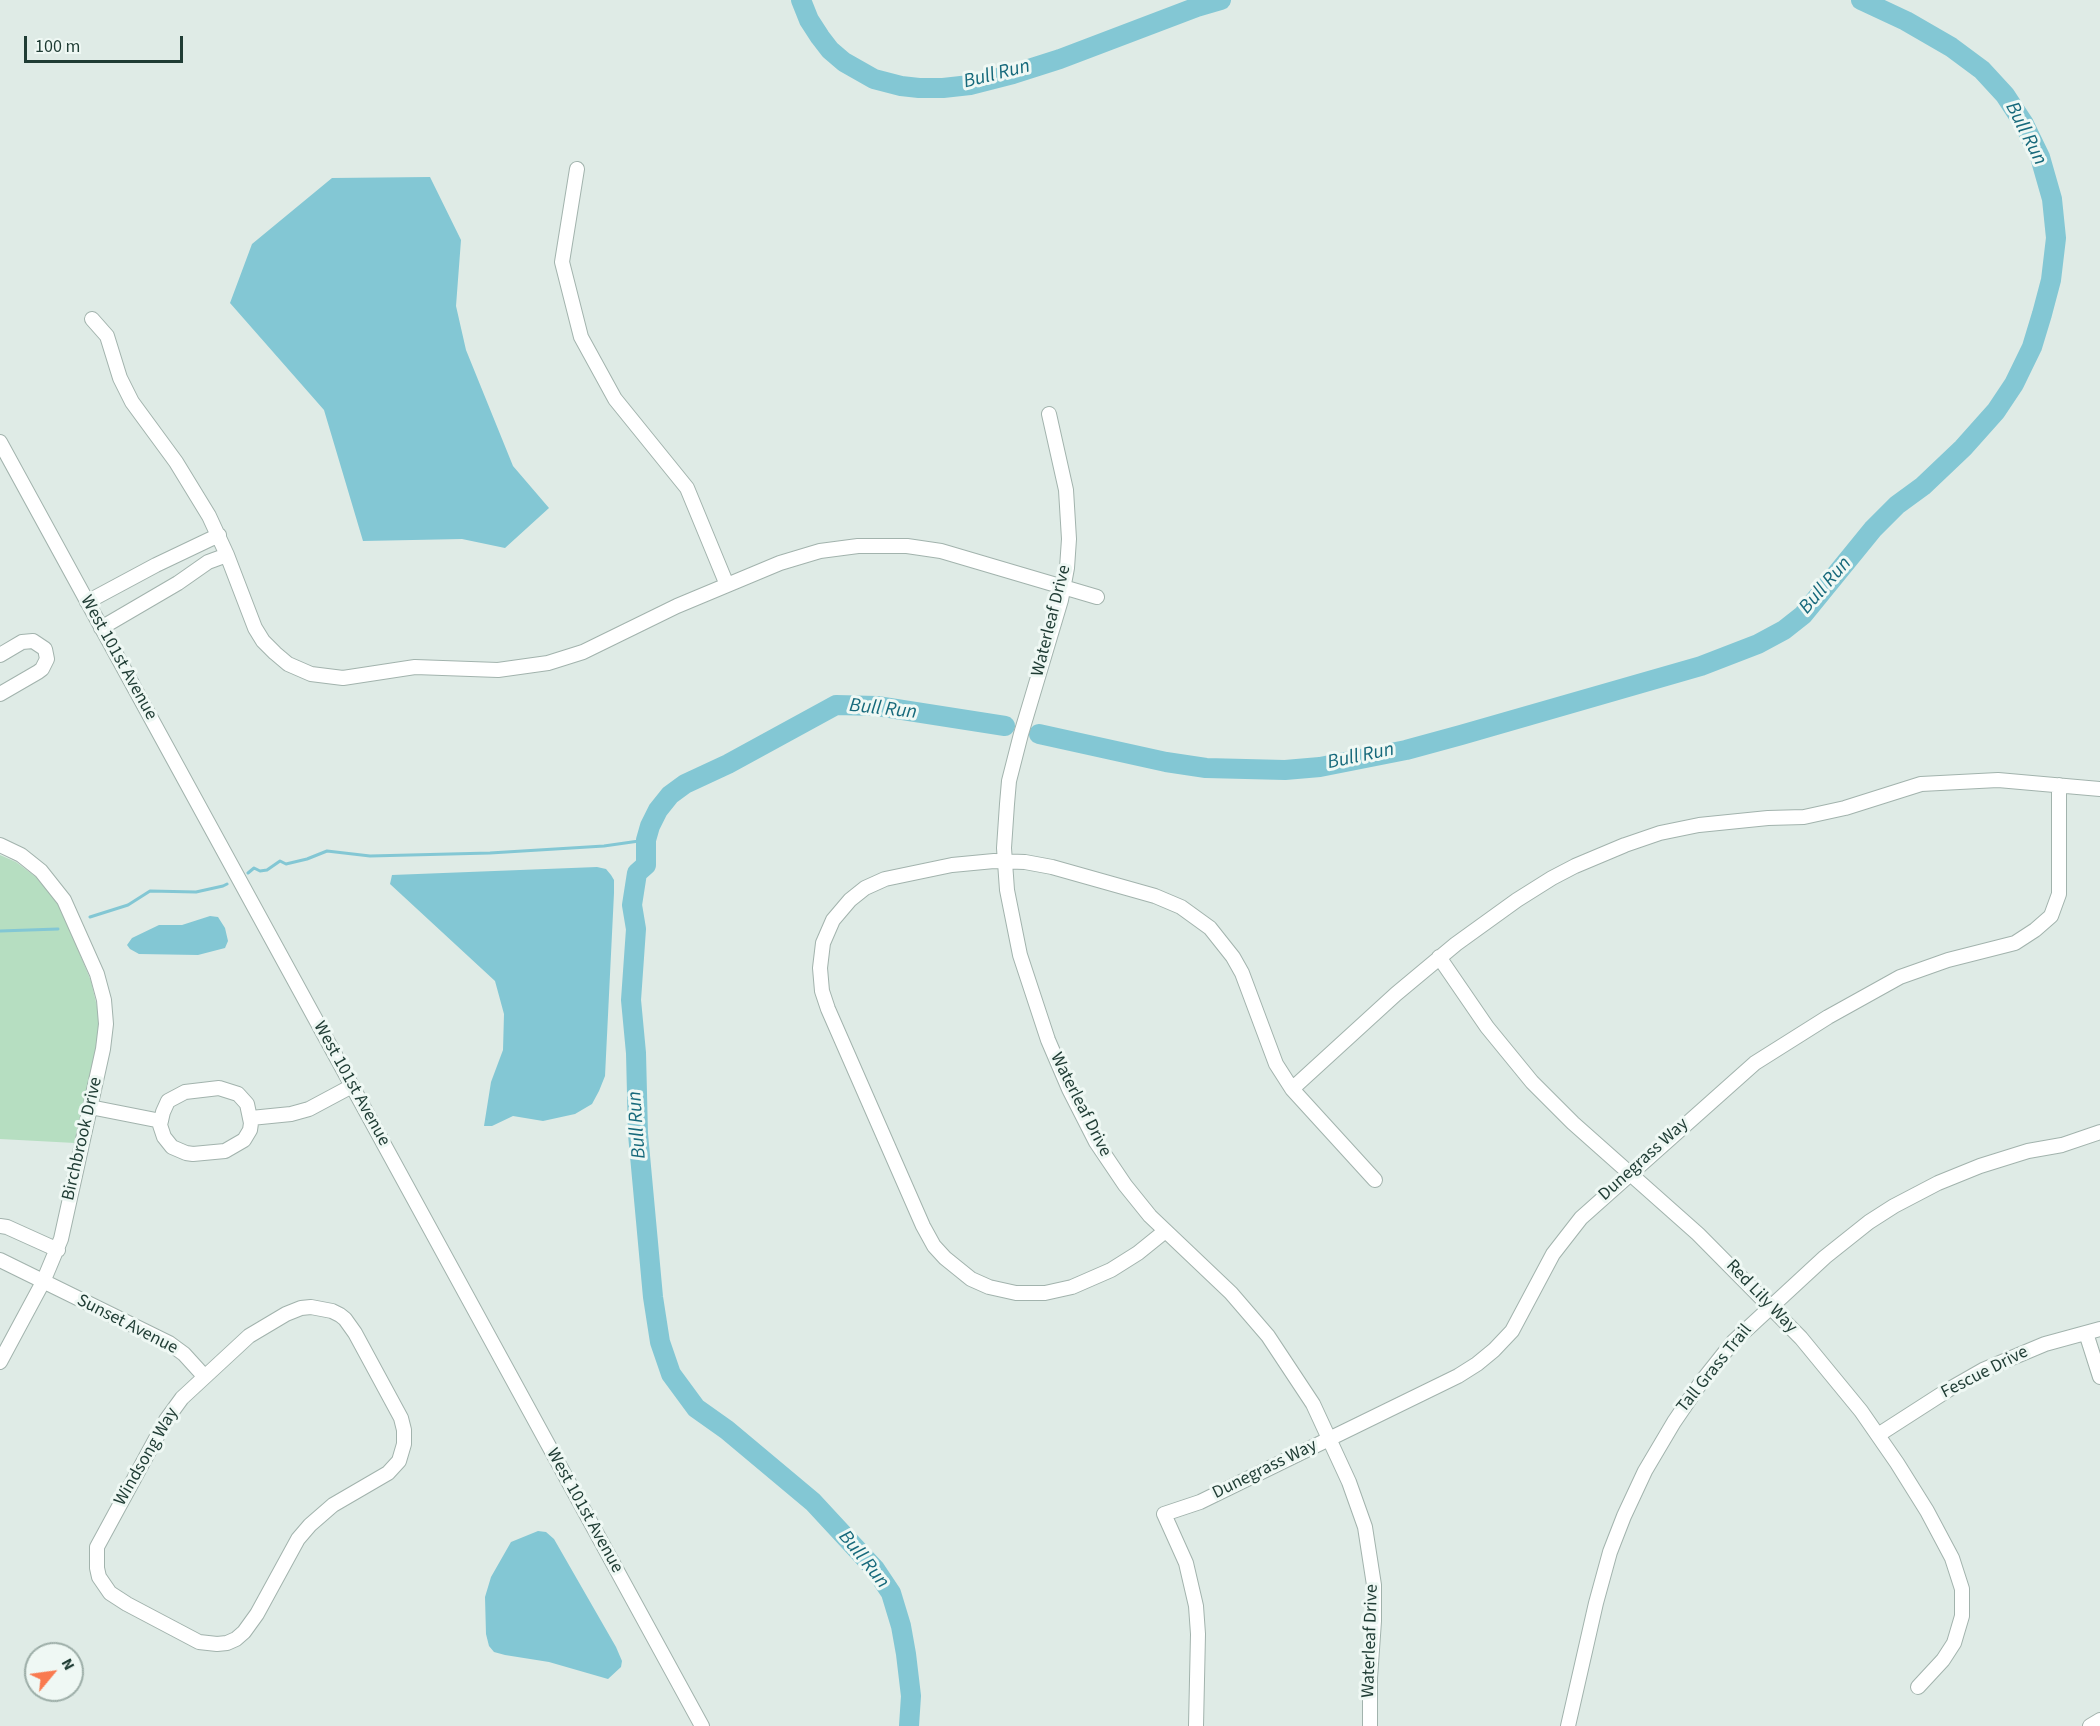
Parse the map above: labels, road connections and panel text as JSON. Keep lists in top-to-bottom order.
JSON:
{
  "streets": {
    "street": [
      "Waterleaf Drive",
      "West 101st Avenue",
      "Birchbrook Drive",
      "Dunegrass Way",
      "Red Lily Way",
      "Sunset Avenue",
      "Tall Grass Trail",
      "Fescue Drive",
      "Windsong Way"
    ]
  },
  "crossings": [
    ["Waterleaf Drive", "Dunegrass Way"],
    ["Birchbrook Drive", "Sunset Avenue"],
    ["Dunegrass Way", "Red Lily Way"],
    ["Red Lily Way", "Tall Grass Trail"],
    ["Red Lily Way", "Fescue Drive"],
    ["Sunset Avenue", "Windsong Way"]
  ],
  "water": ["Bull Run"],
  "scale_bar": "100 m",
  "north": "top right"
}
